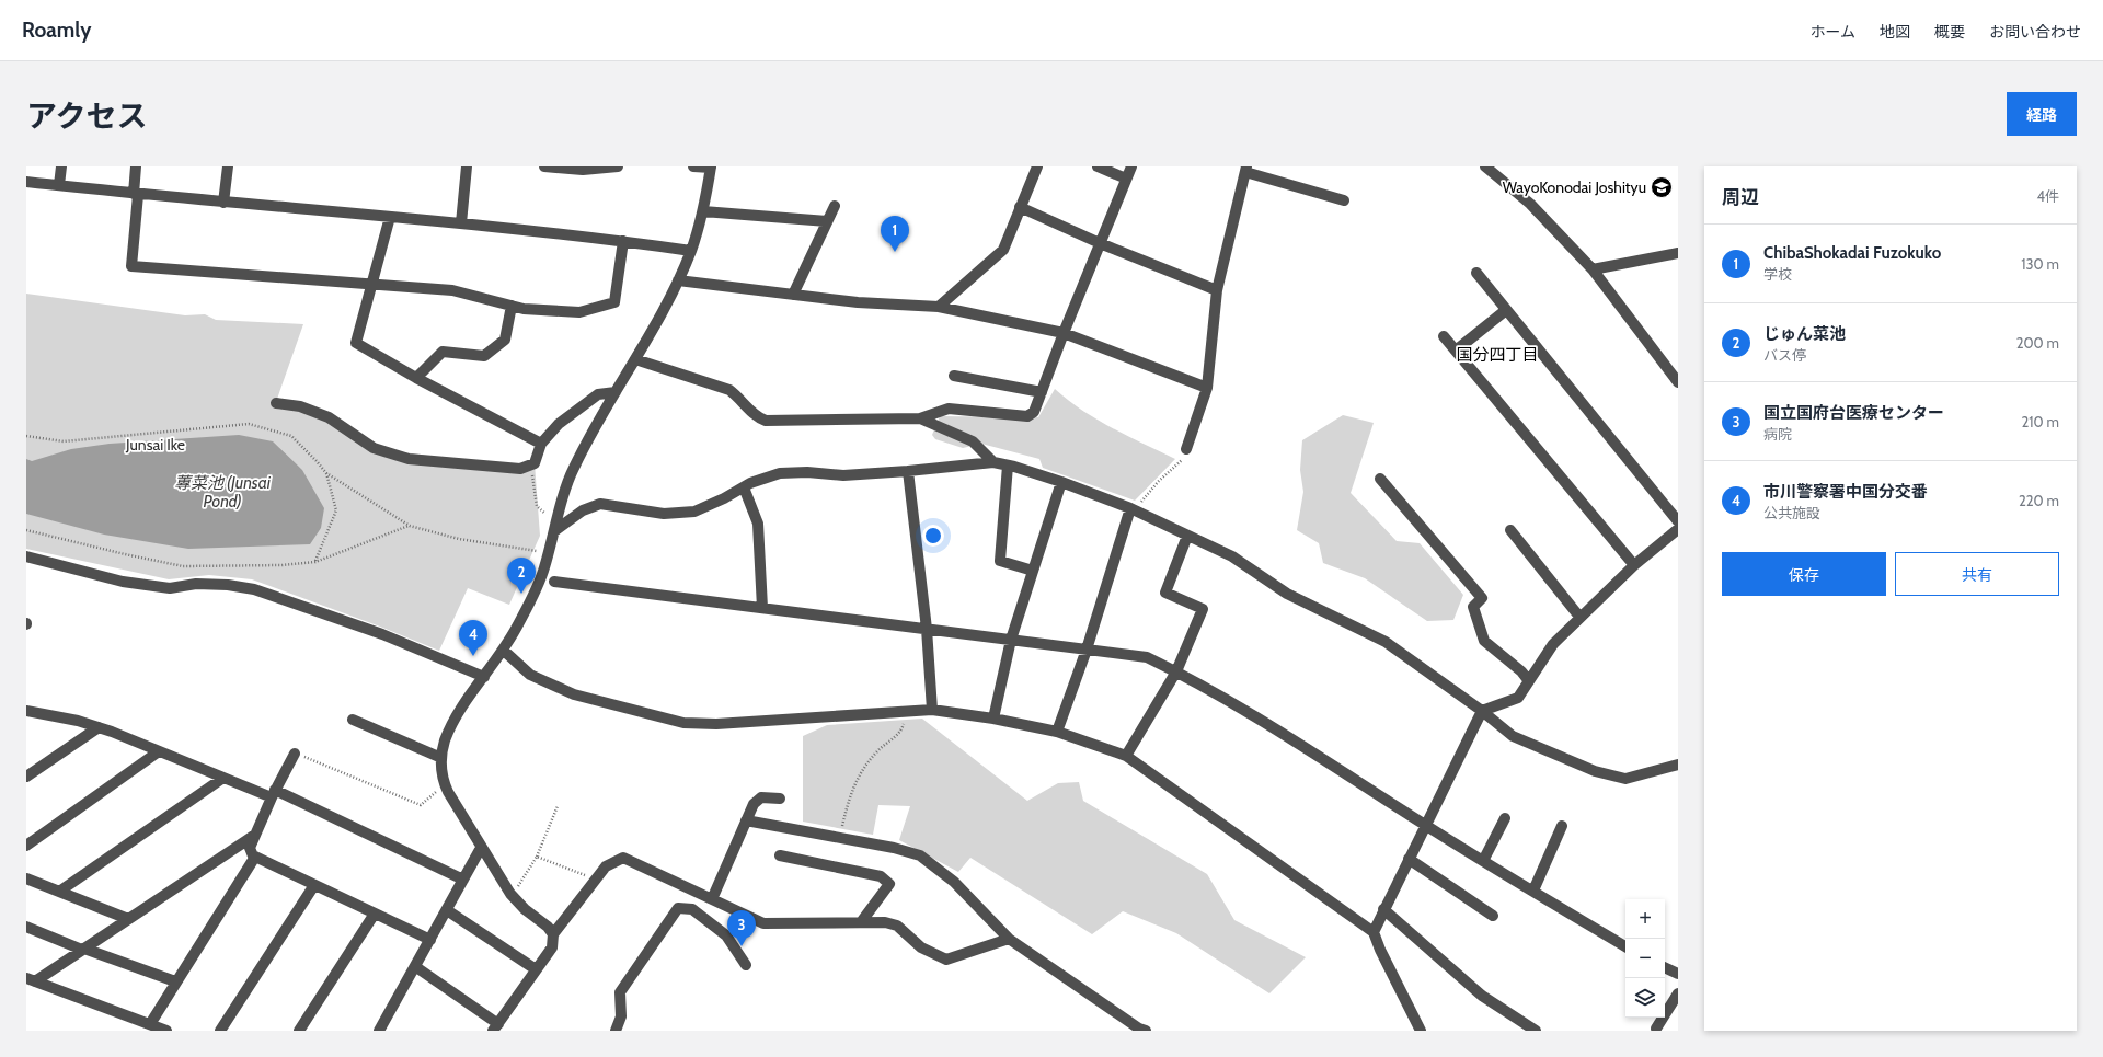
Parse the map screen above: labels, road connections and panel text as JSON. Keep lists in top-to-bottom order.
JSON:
{
  "districts": ["国分四丁目"],
  "water": ["蓴菜池 (Junsai Pond)"],
  "parks": ["Junsai Ike"],
  "places": {
    "school or university": ["WayoKonodai Joshityu"]
  },
  "page": {
    "header": "Roamly",
    "nav": [
      "ホーム",
      "地図",
      "概要",
      "お問い合わせ"
    ],
    "title": "アクセス",
    "buttons": [
      "経路",
      ["保存", "共有"]
    ],
    "heading": ["周辺", "4件"],
    "pins": [
      "1",
      "2",
      "4",
      "3"
    ],
    "list": [
      {
        "mark": "1",
        "name": "ChibaShokadai Fuzokuko",
        "note": "学校",
        "value": "130 m"
      },
      {
        "mark": "2",
        "name": "じゅん菜池",
        "note": "バス停",
        "value": "200 m"
      },
      {
        "mark": "3",
        "name": "国立国府台医療センター",
        "note": "病院",
        "value": "210 m"
      },
      {
        "mark": "4",
        "name": "市川警察署中国分交番",
        "note": "公共施設",
        "value": "220 m"
      }
    ],
    "map_buttons": ["+", "−"]
  }
}
